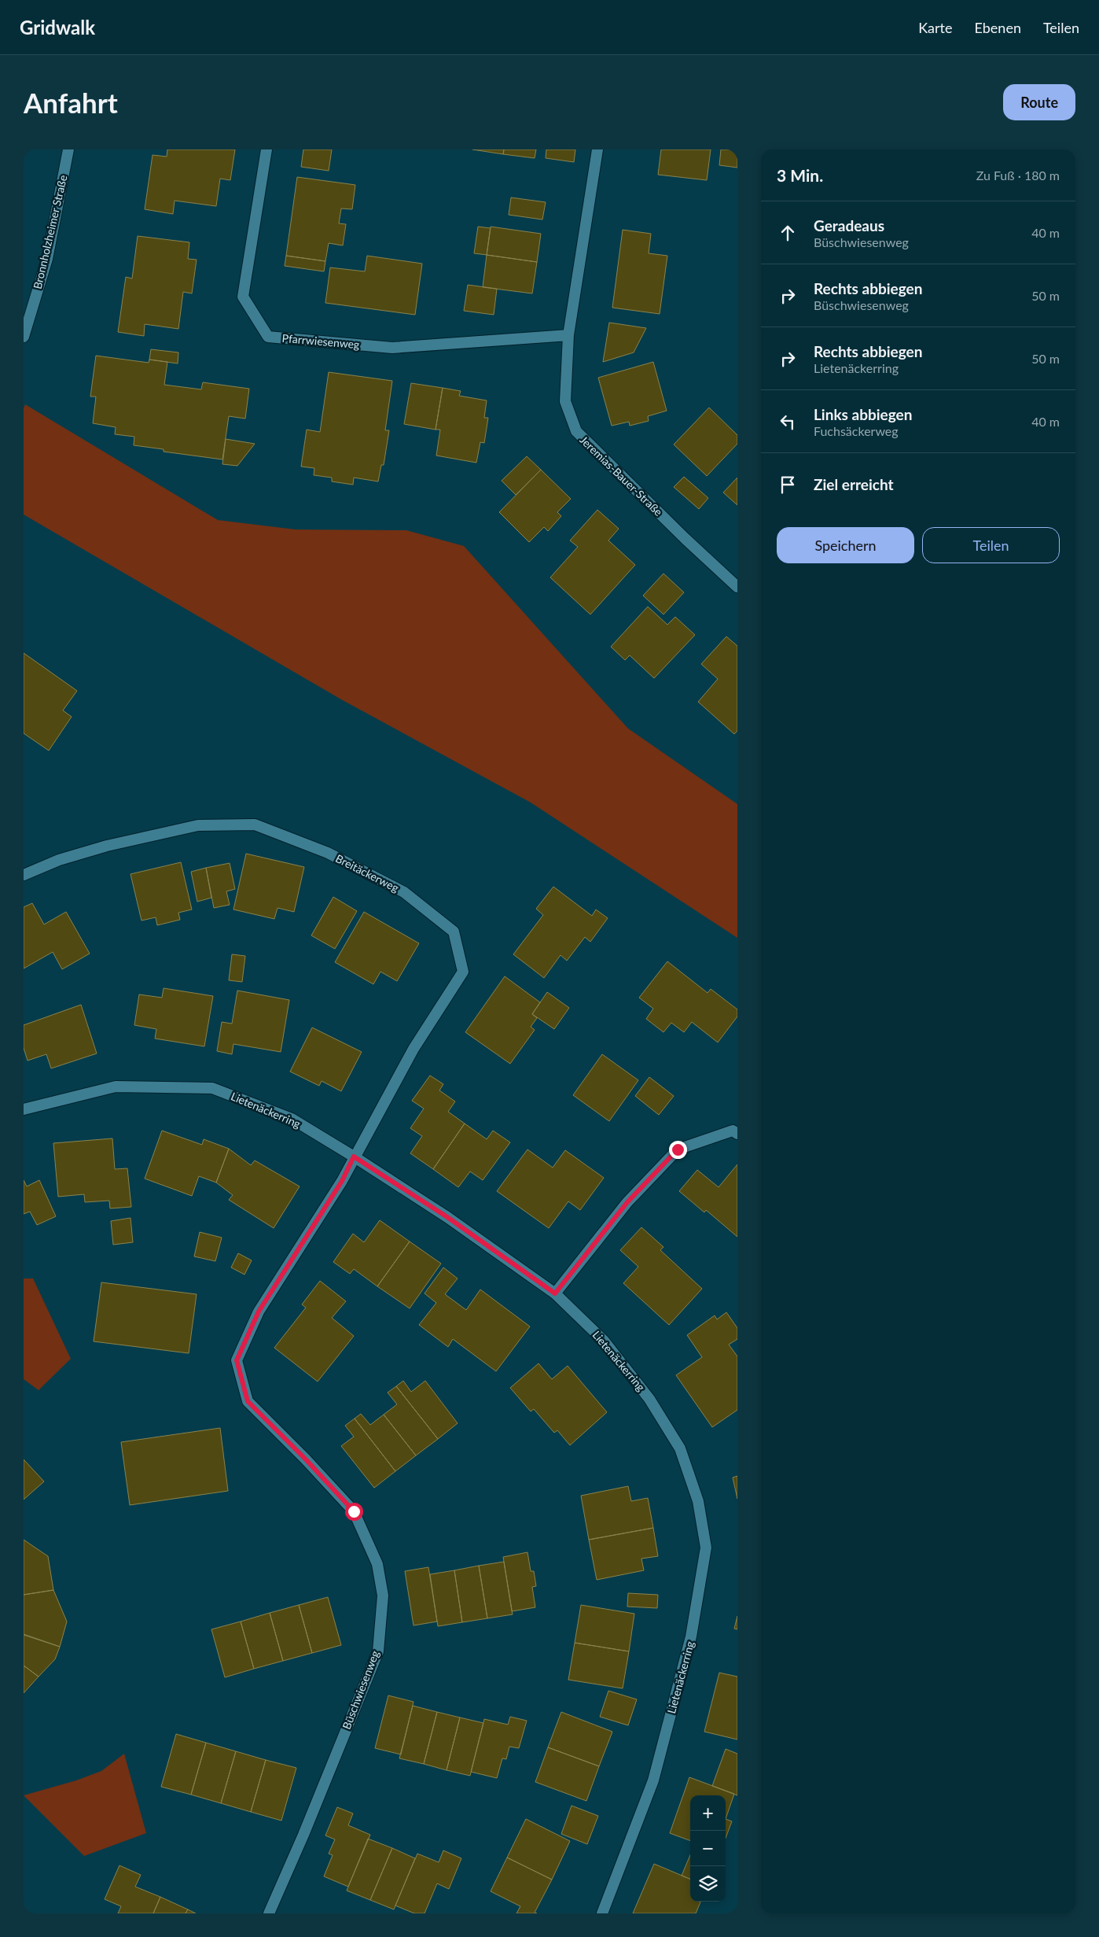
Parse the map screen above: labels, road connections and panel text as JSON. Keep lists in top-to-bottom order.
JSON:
{
  "streets": {
    "street": [
      "Bronnholzheimer Straße",
      "Pfarrwiesenweg",
      "Jeremias-Bauer-Straße",
      "Breitäckerweg",
      "Lietenäckerring",
      "Büschwiesenweg"
    ]
  },
  "crossings": [
    ["Pfarrwiesenweg", "Jeremias-Bauer-Straße"],
    ["Breitäckerweg", "Lietenäckerring"],
    ["Breitäckerweg", "Büschwiesenweg"],
    ["Lietenäckerring", "Büschwiesenweg"]
  ],
  "page": {
    "header": "Gridwalk",
    "nav": ["Karte", "Ebenen", "Teilen"],
    "buttons": [
      "Route",
      ["Speichern", "Teilen"]
    ],
    "title": "Anfahrt",
    "heading": ["3 Min.", "Zu Fuß · 180 m"],
    "list": [
      ["Geradeaus", "Büschwiesenweg", "40 m"],
      ["Rechts abbiegen", "Büschwiesenweg", "50 m"],
      ["Rechts abbiegen", "Lietenäckerring", "50 m"],
      ["Links abbiegen", "Fuchsäckerweg", "40 m"],
      "Ziel erreicht"
    ],
    "map_buttons": ["+", "−"]
  }
}
